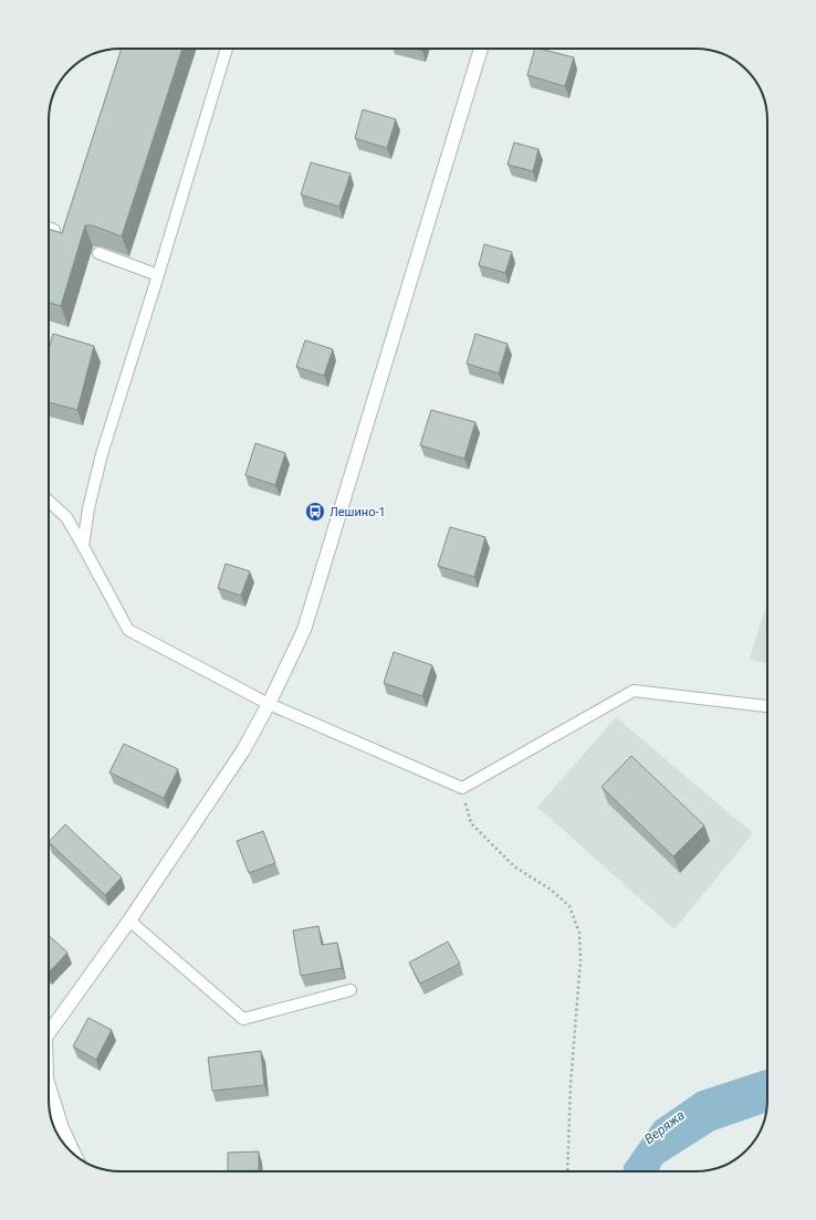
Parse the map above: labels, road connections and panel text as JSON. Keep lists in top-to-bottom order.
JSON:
{
  "water": ["Веряжа"],
  "places": {
    "bus stop": ["Лешино-1"]
  }
}
